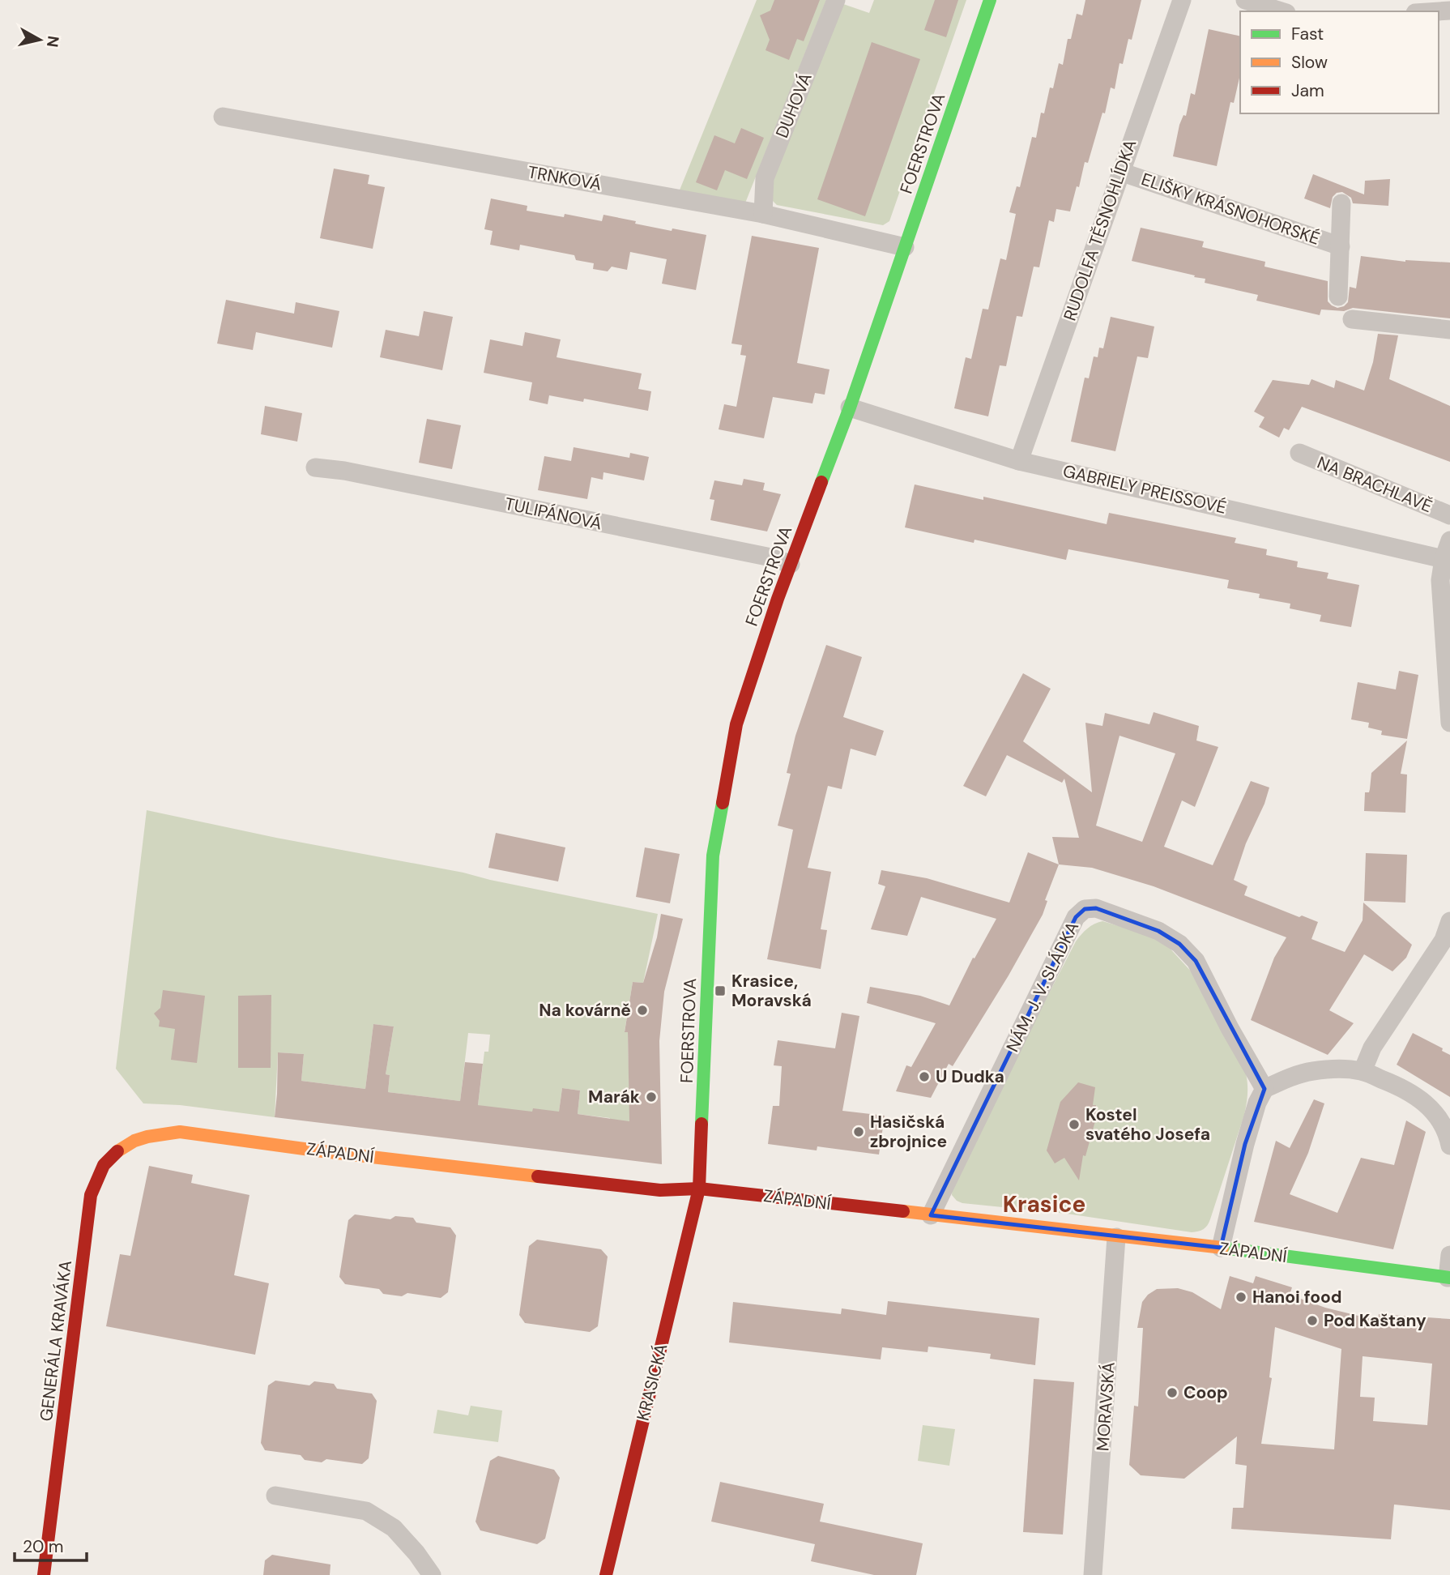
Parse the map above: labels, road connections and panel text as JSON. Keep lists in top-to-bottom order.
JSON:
{
  "streets": {
    "street": [
      "DUHOVÁ",
      "FOERSTROVA",
      "TRNKOVÁ",
      "ELIŠKY KRÁSNOHORSKÉ",
      "RUDOLFA TĚSNOHLÍDKA",
      "NA BRACHLAVĚ",
      "GABRIELY PREISSOVÉ",
      "TULIPÁNOVÁ",
      "NÁM. J. V. SLÁDKA",
      "ZÁPADNÍ",
      "GENERÁLA KRAVÁKA",
      "KRASICKÁ",
      "MORAVSKÁ"
    ]
  },
  "crossings": [
    ["DUHOVÁ", "TRNKOVÁ"],
    ["FOERSTROVA", "TRNKOVÁ"],
    ["FOERSTROVA", "GABRIELY PREISSOVÉ"],
    ["FOERSTROVA", "TULIPÁNOVÁ"],
    ["FOERSTROVA", "ZÁPADNÍ"],
    ["FOERSTROVA", "KRASICKÁ"],
    ["ELIŠKY KRÁSNOHORSKÉ", "RUDOLFA TĚSNOHLÍDKA"],
    ["RUDOLFA TĚSNOHLÍDKA", "GABRIELY PREISSOVÉ"],
    ["NÁM. J. V. SLÁDKA", "ZÁPADNÍ"],
    ["ZÁPADNÍ", "GENERÁLA KRAVÁKA"],
    ["ZÁPADNÍ", "KRASICKÁ"],
    ["ZÁPADNÍ", "MORAVSKÁ"]
  ],
  "districts": ["Krasice"],
  "places": {
    "transit": ["Krasice, Moravská"],
    "other": [
      "Na kovárně",
      "U Dudka",
      "Marák",
      "Kostel svatého Josefa",
      "Hasičská zbrojnice",
      "Hanoi food",
      "Pod Kaštany",
      "Coop"
    ]
  },
  "legend": ["Fast", "Slow", "Jam"],
  "scale_bar": "20 m",
  "north": "right"
}
